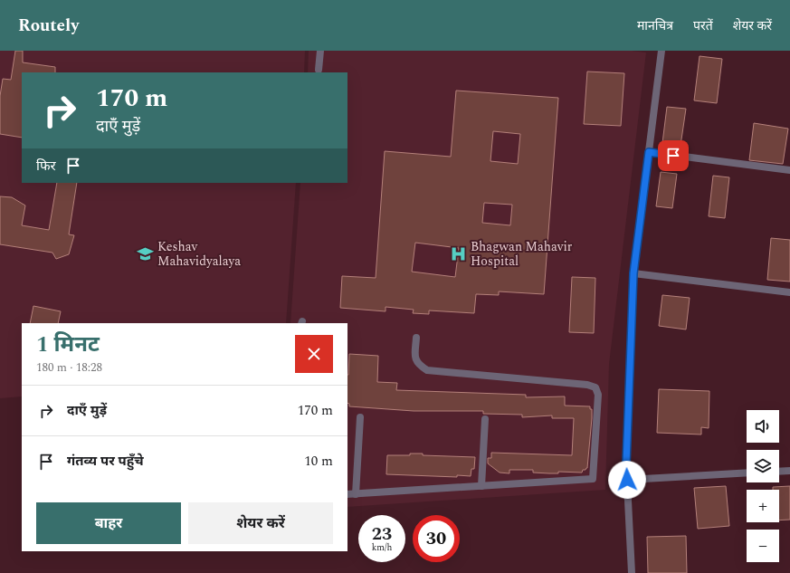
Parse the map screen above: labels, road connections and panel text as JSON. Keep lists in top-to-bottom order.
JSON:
{
  "places": {
    "school or university": ["Keshav Mahavidyalaya"],
    "hospital": ["Bhagwan Mahavir Hospital"]
  },
  "page": {
    "header": "Routely",
    "nav": ["मानचित्र", "परतें", "शेयर करें"],
    "turn": ["170 m", "दाएँ मुड़ें"],
    "then": "फिर",
    "heading": ["1 मिनट", "180 m · 18:28"],
    "list": [
      {
        "name": "दाएँ मुड़ें",
        "value": "170 m"
      },
      {
        "name": "गंतव्य पर पहुँचे",
        "value": "10 m"
      }
    ],
    "map_buttons": ["+", "−"],
    "buttons": ["बाहर", "शेयर करें"],
    "speed": "23 km/h",
    "limit": "30"
  }
}
